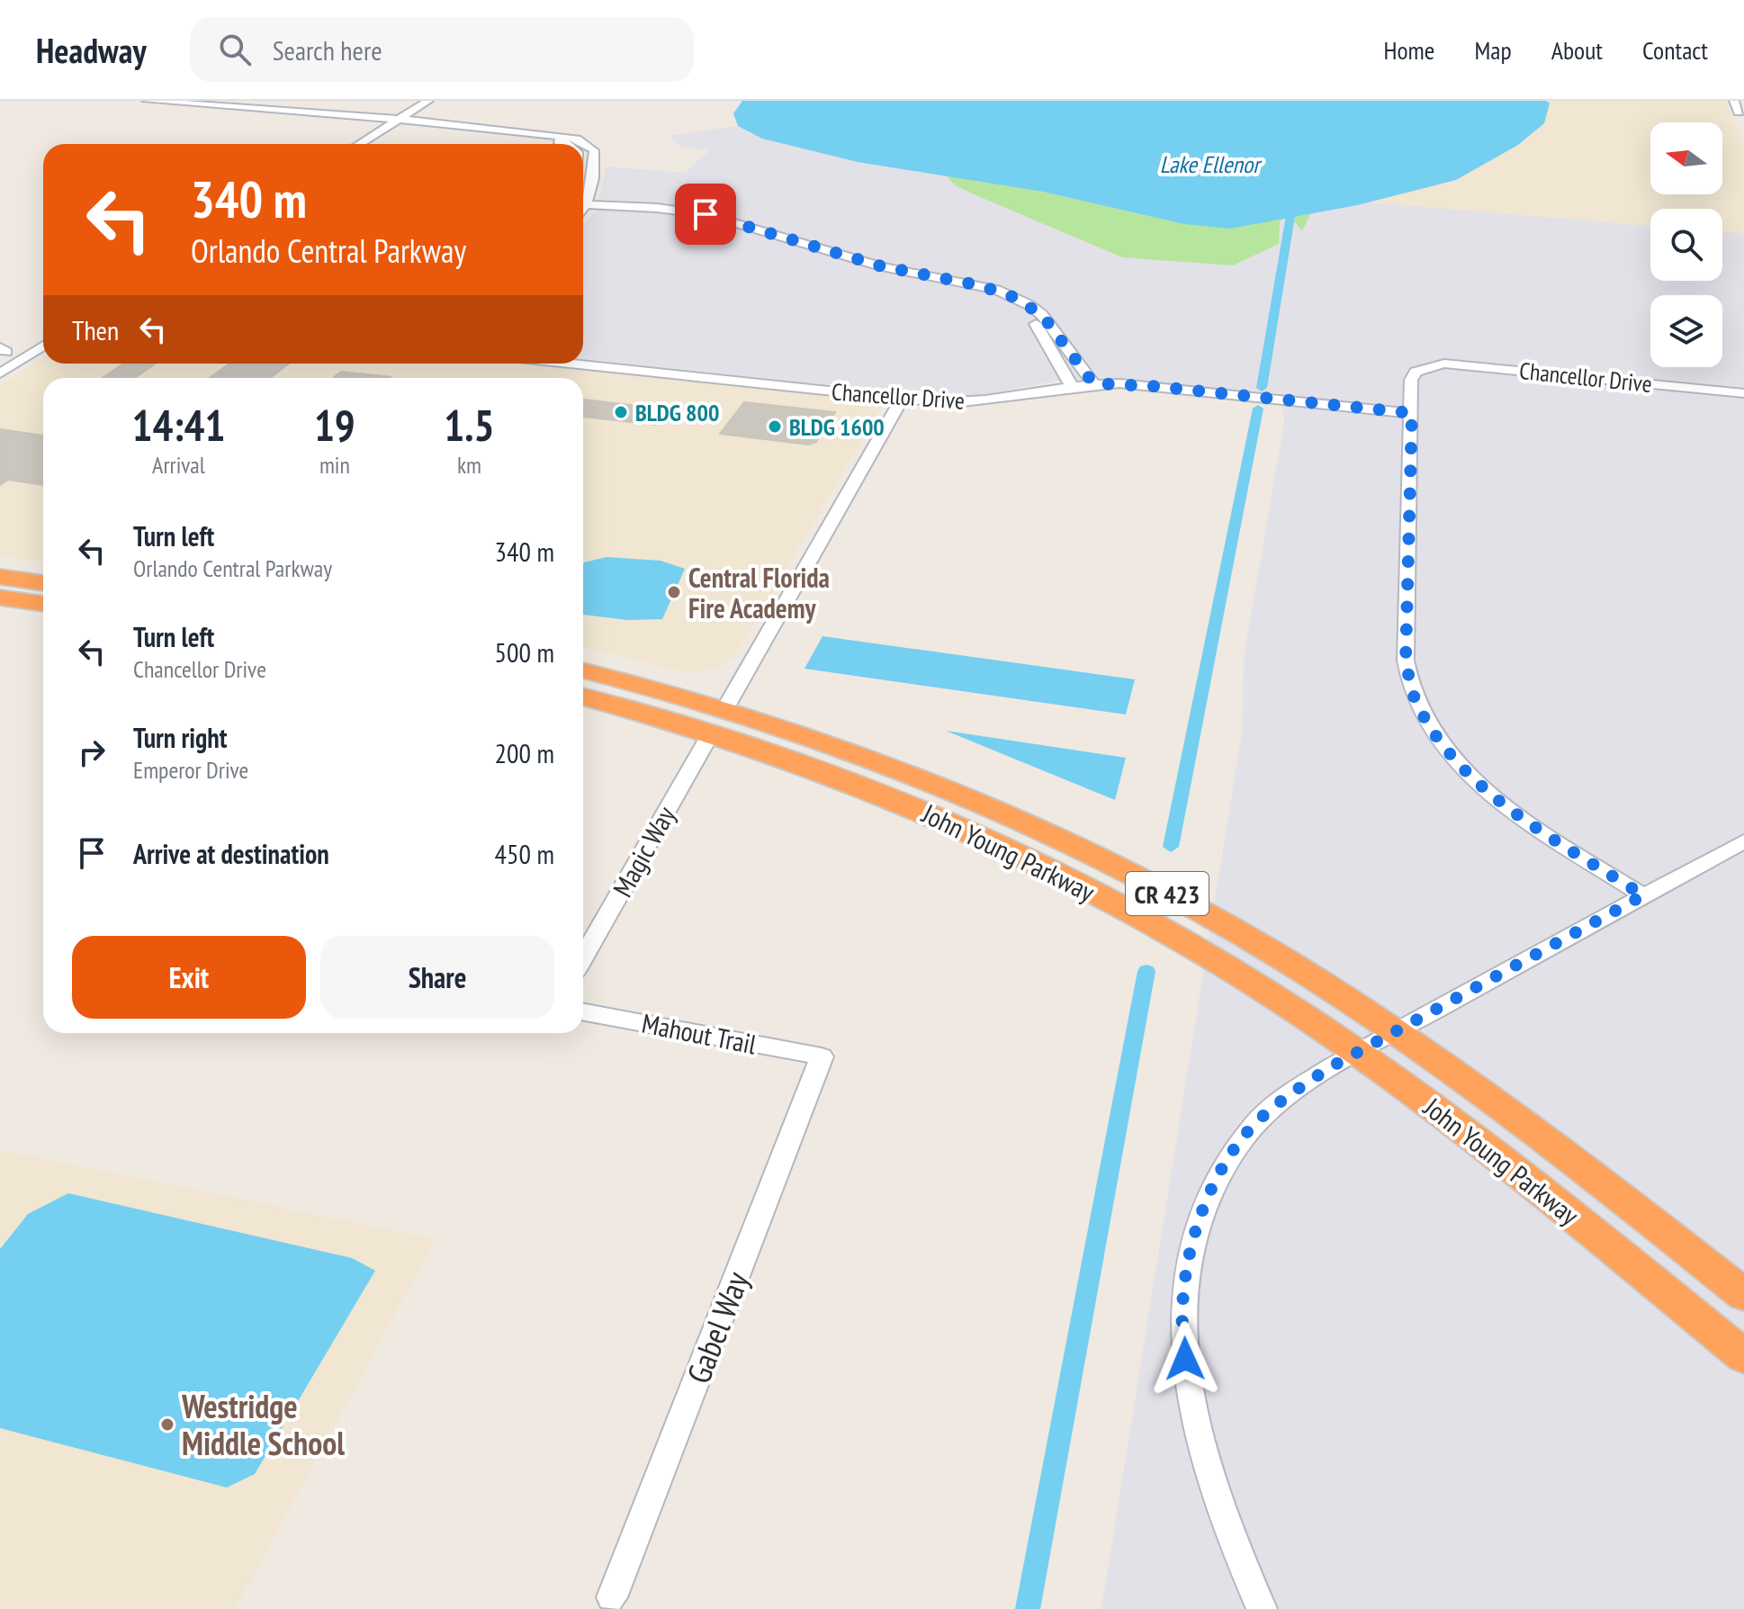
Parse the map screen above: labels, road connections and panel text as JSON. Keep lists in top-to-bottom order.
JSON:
{
  "streets": {
    "highway": ["John Young Parkway", "CR 423"],
    "street": [
      "Chancellor Drive",
      "Magic Way",
      "Mahout Trail",
      "Gabel Way"
    ]
  },
  "crossings": [
    ["Chancellor Drive", "Magic Way"],
    ["Magic Way", "John Young Parkway"],
    ["Mahout Trail", "Gabel Way"]
  ],
  "water": ["Lake Ellenor"],
  "places": [
    "BLDG 800",
    "BLDG 1600",
    "Central Florida Fire Academy",
    "Westridge Middle School"
  ],
  "north": "left",
  "page": {
    "header": "Headway",
    "search": "Search here",
    "nav": [
      "Home",
      "Map",
      "About",
      "Contact"
    ],
    "turn": ["340 m", "Orlando Central Parkway"],
    "then": "Then",
    "eta": [
      "14:41",
      "Arrival",
      "19",
      "min",
      "1.5",
      "km"
    ],
    "list": [
      {
        "name": "Turn left",
        "note": "Orlando Central Parkway",
        "value": "340 m"
      },
      {
        "name": "Turn left",
        "note": "Chancellor Drive",
        "value": "500 m"
      },
      {
        "name": "Turn right",
        "note": "Emperor Drive",
        "value": "200 m"
      },
      {
        "name": "Arrive at destination",
        "value": "450 m"
      }
    ],
    "buttons": ["Exit", "Share"]
  }
}
